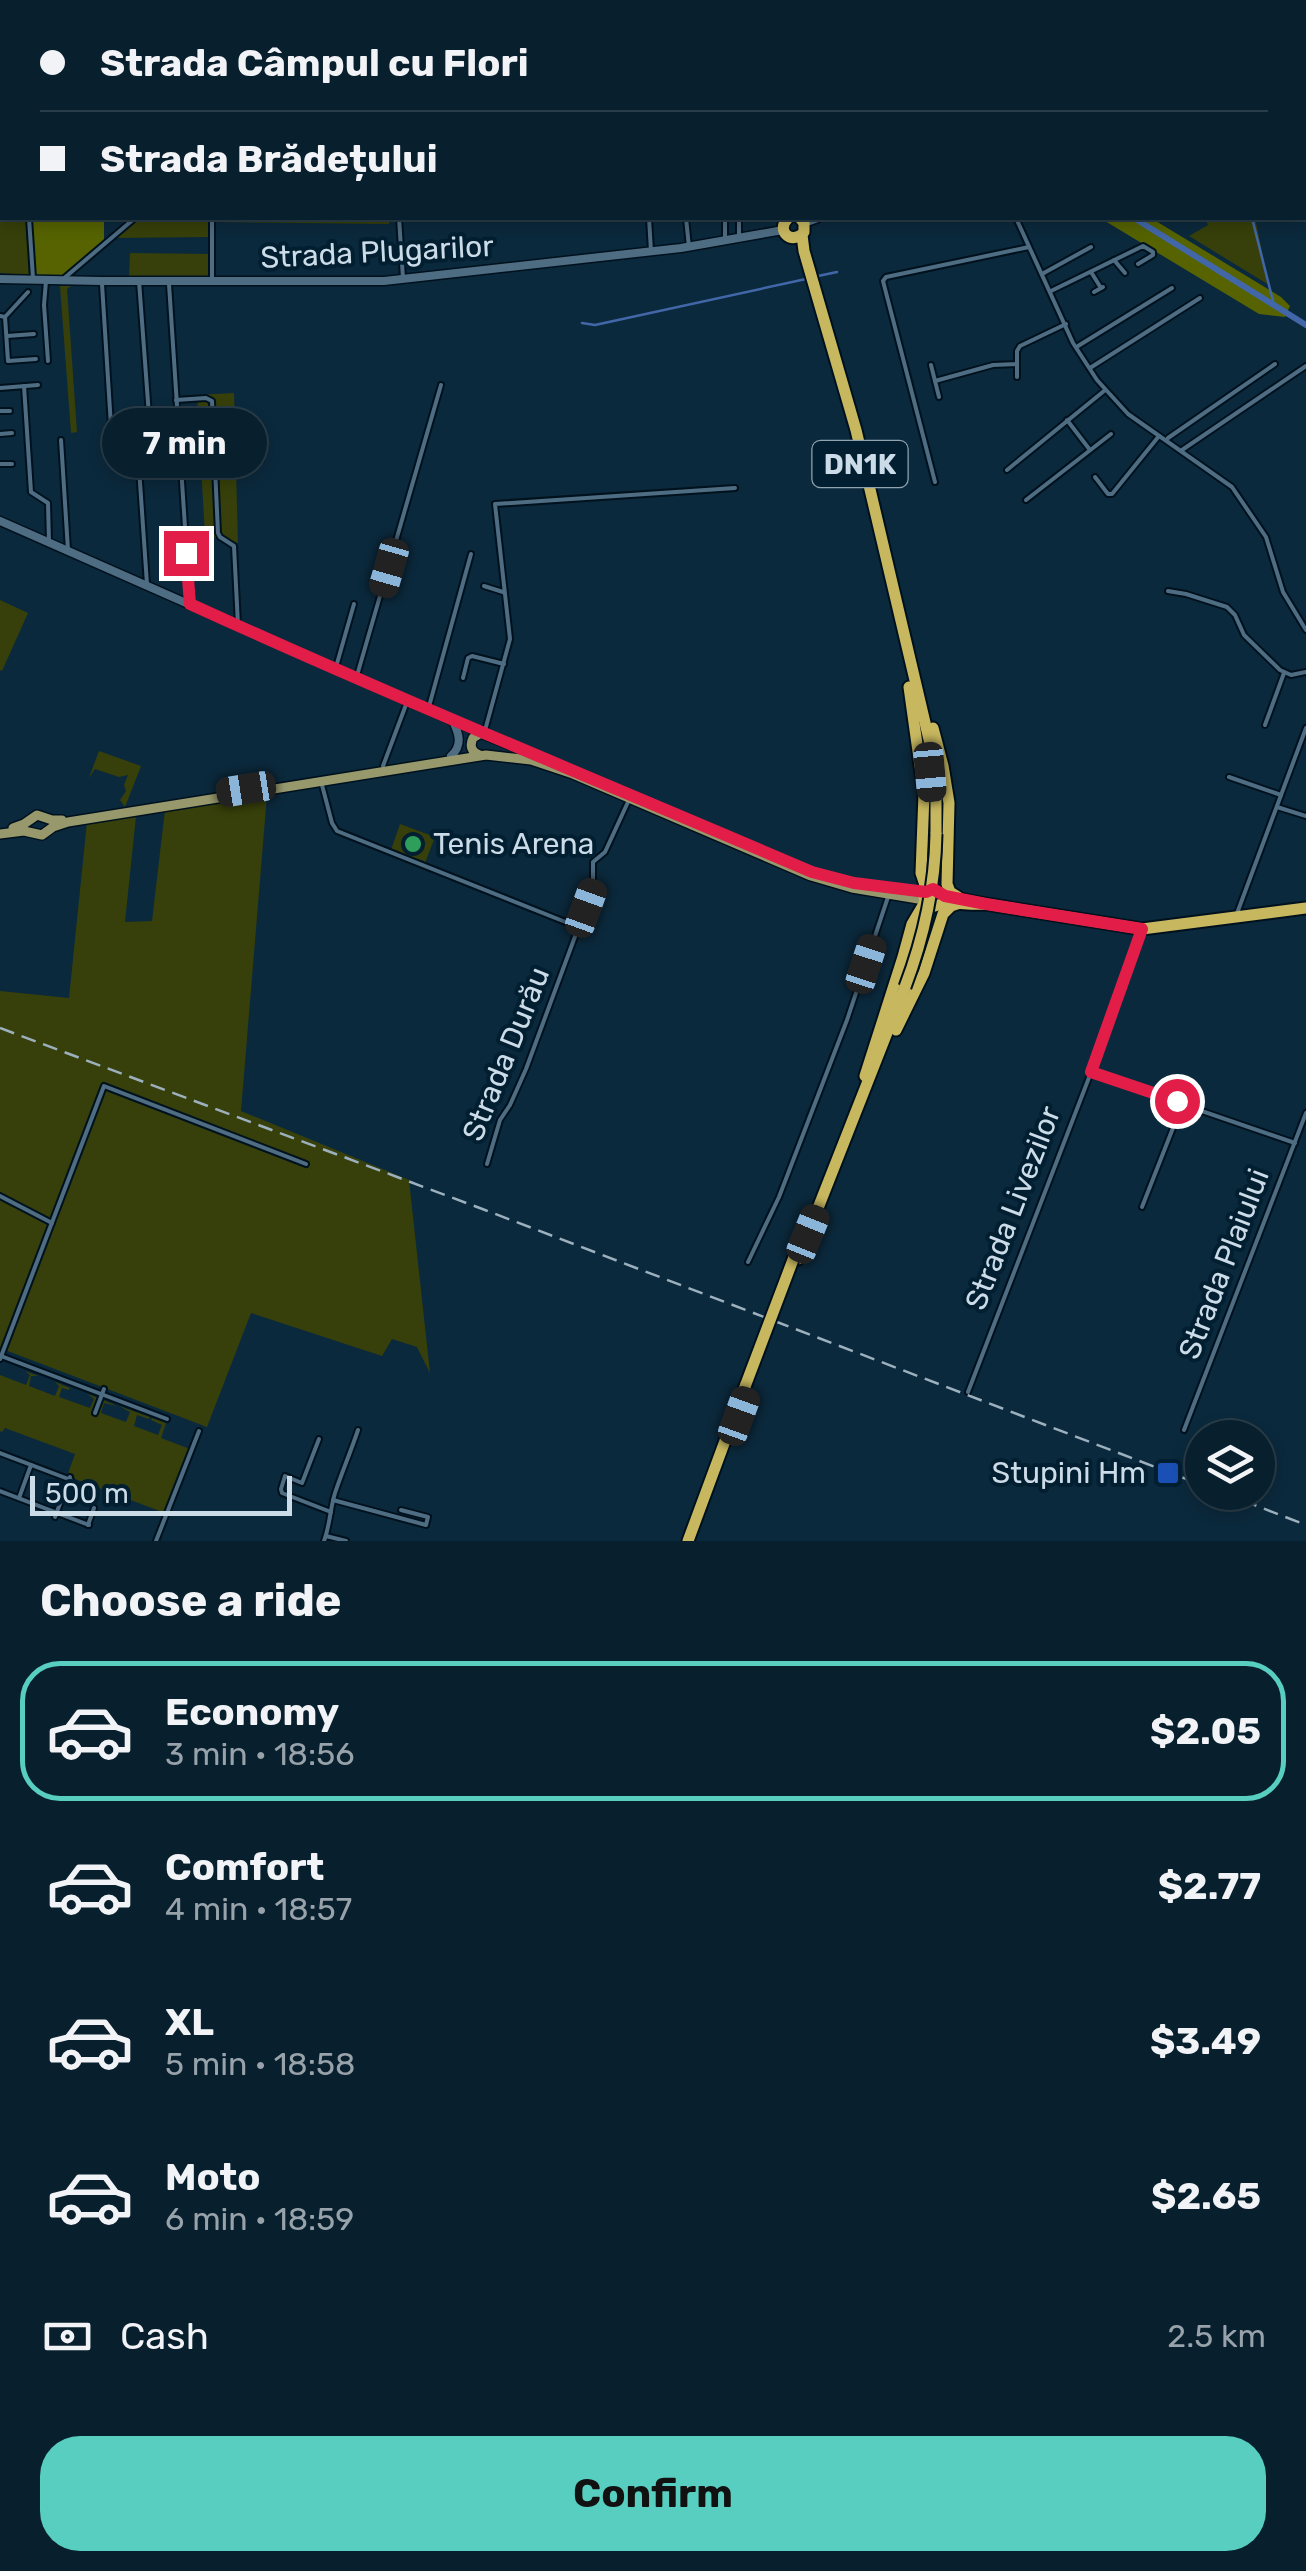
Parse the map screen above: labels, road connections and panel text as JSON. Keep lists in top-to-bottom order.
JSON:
{
  "streets": {
    "highway": ["DN1K"],
    "street": [
      "Strada Plugarilor",
      "Strada Durău",
      "Strada Livezilor",
      "Strada Plaiului"
    ]
  },
  "crossings": [
    ["Strada Plugarilor", "DN1K"]
  ],
  "places": {
    "other": ["Tenis Arena"],
    "transit": ["Stupini Hm"]
  },
  "scale_bar": "500 m",
  "page": {
    "banner": ["Strada Câmpul cu Flori", "Strada Brădețului"],
    "bubble": "7 min",
    "scale": "500 m",
    "heading": "Choose a ride",
    "list": [
      {
        "name": "Economy",
        "note": "3 min · 18:56",
        "value": "$2.05"
      },
      {
        "name": "Comfort",
        "note": "4 min · 18:57",
        "value": "$2.77"
      },
      {
        "name": "XL",
        "note": "5 min · 18:58",
        "value": "$3.49"
      },
      {
        "name": "Moto",
        "note": "6 min · 18:59",
        "value": "$2.65"
      }
    ],
    "pay": ["Cash", "2.5 km"],
    "buttons": "Confirm"
  }
}
